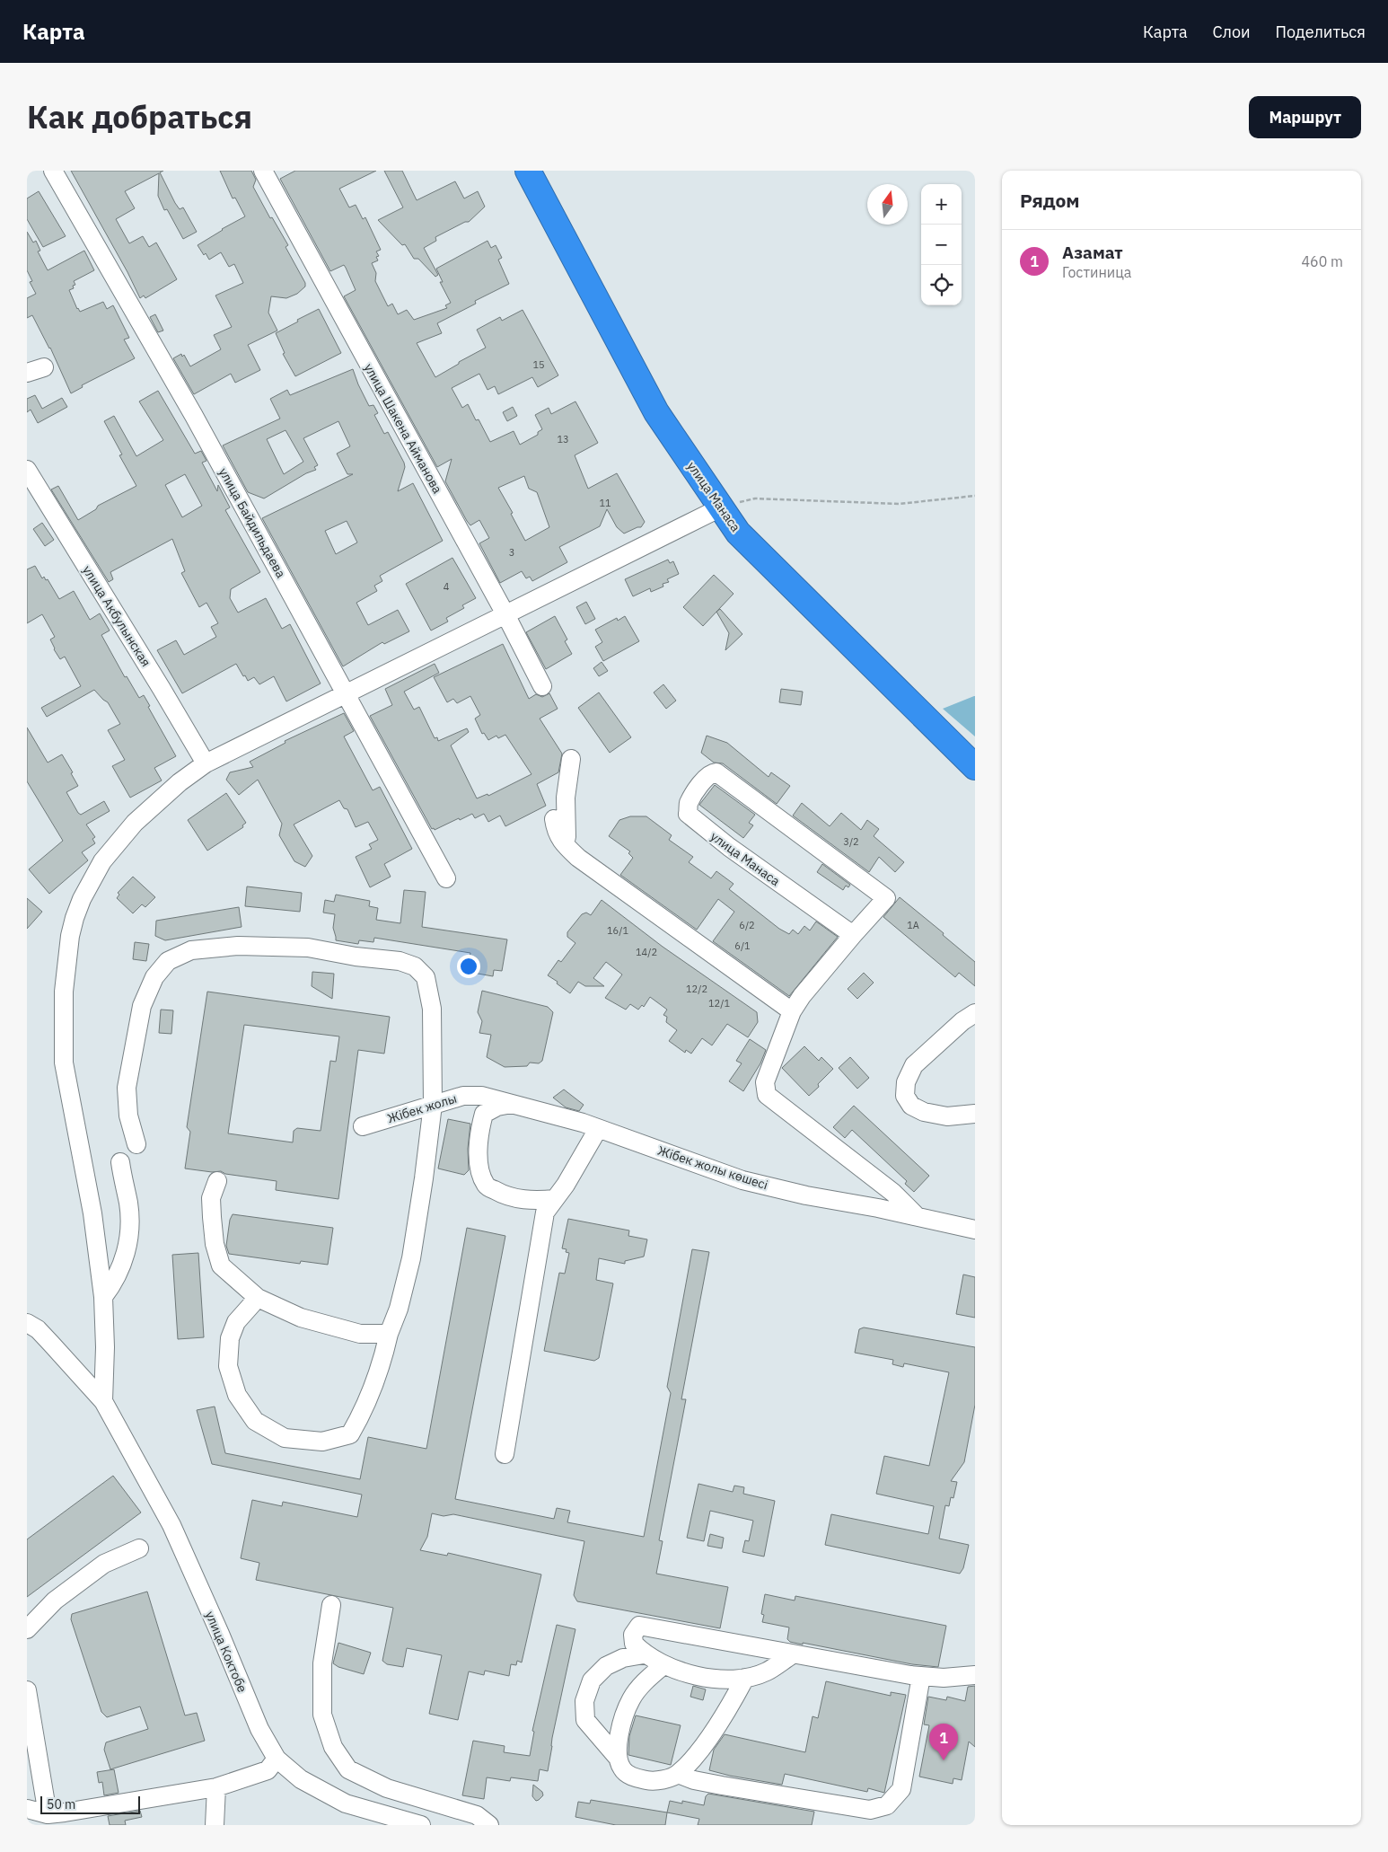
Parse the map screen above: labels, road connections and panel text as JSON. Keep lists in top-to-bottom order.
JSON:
{
  "streets": {
    "highway": ["улица Манаса"],
    "street": [
      "улица Шакена Айманова",
      "улица Байдильдаева",
      "улица Акбулынская",
      "Жібек жолы",
      "Жібек жолы көшесі",
      "улица Коктобе"
    ]
  },
  "crossings": [
    ["Жібек жолы", "Жібек жолы көшесі"]
  ],
  "house_numbers": [
    "15",
    "13",
    "11",
    "3",
    "4",
    "3/2",
    "6/2",
    "1А",
    "16/1",
    "6/1",
    "14/2",
    "12/2",
    "12/1"
  ],
  "scale_bar": "50 m",
  "north": "top",
  "page": {
    "header": "Карта",
    "nav": ["Карта", "Слои", "Поделиться"],
    "title": "Как добраться",
    "buttons": "Маршрут",
    "heading": "Рядом",
    "map_buttons": ["+", "−"],
    "list": [
      {
        "mark": "1",
        "name": "Азамат",
        "note": "Гостиница",
        "value": "460 m"
      }
    ],
    "pins": "1",
    "scale": "50 m"
  }
}
